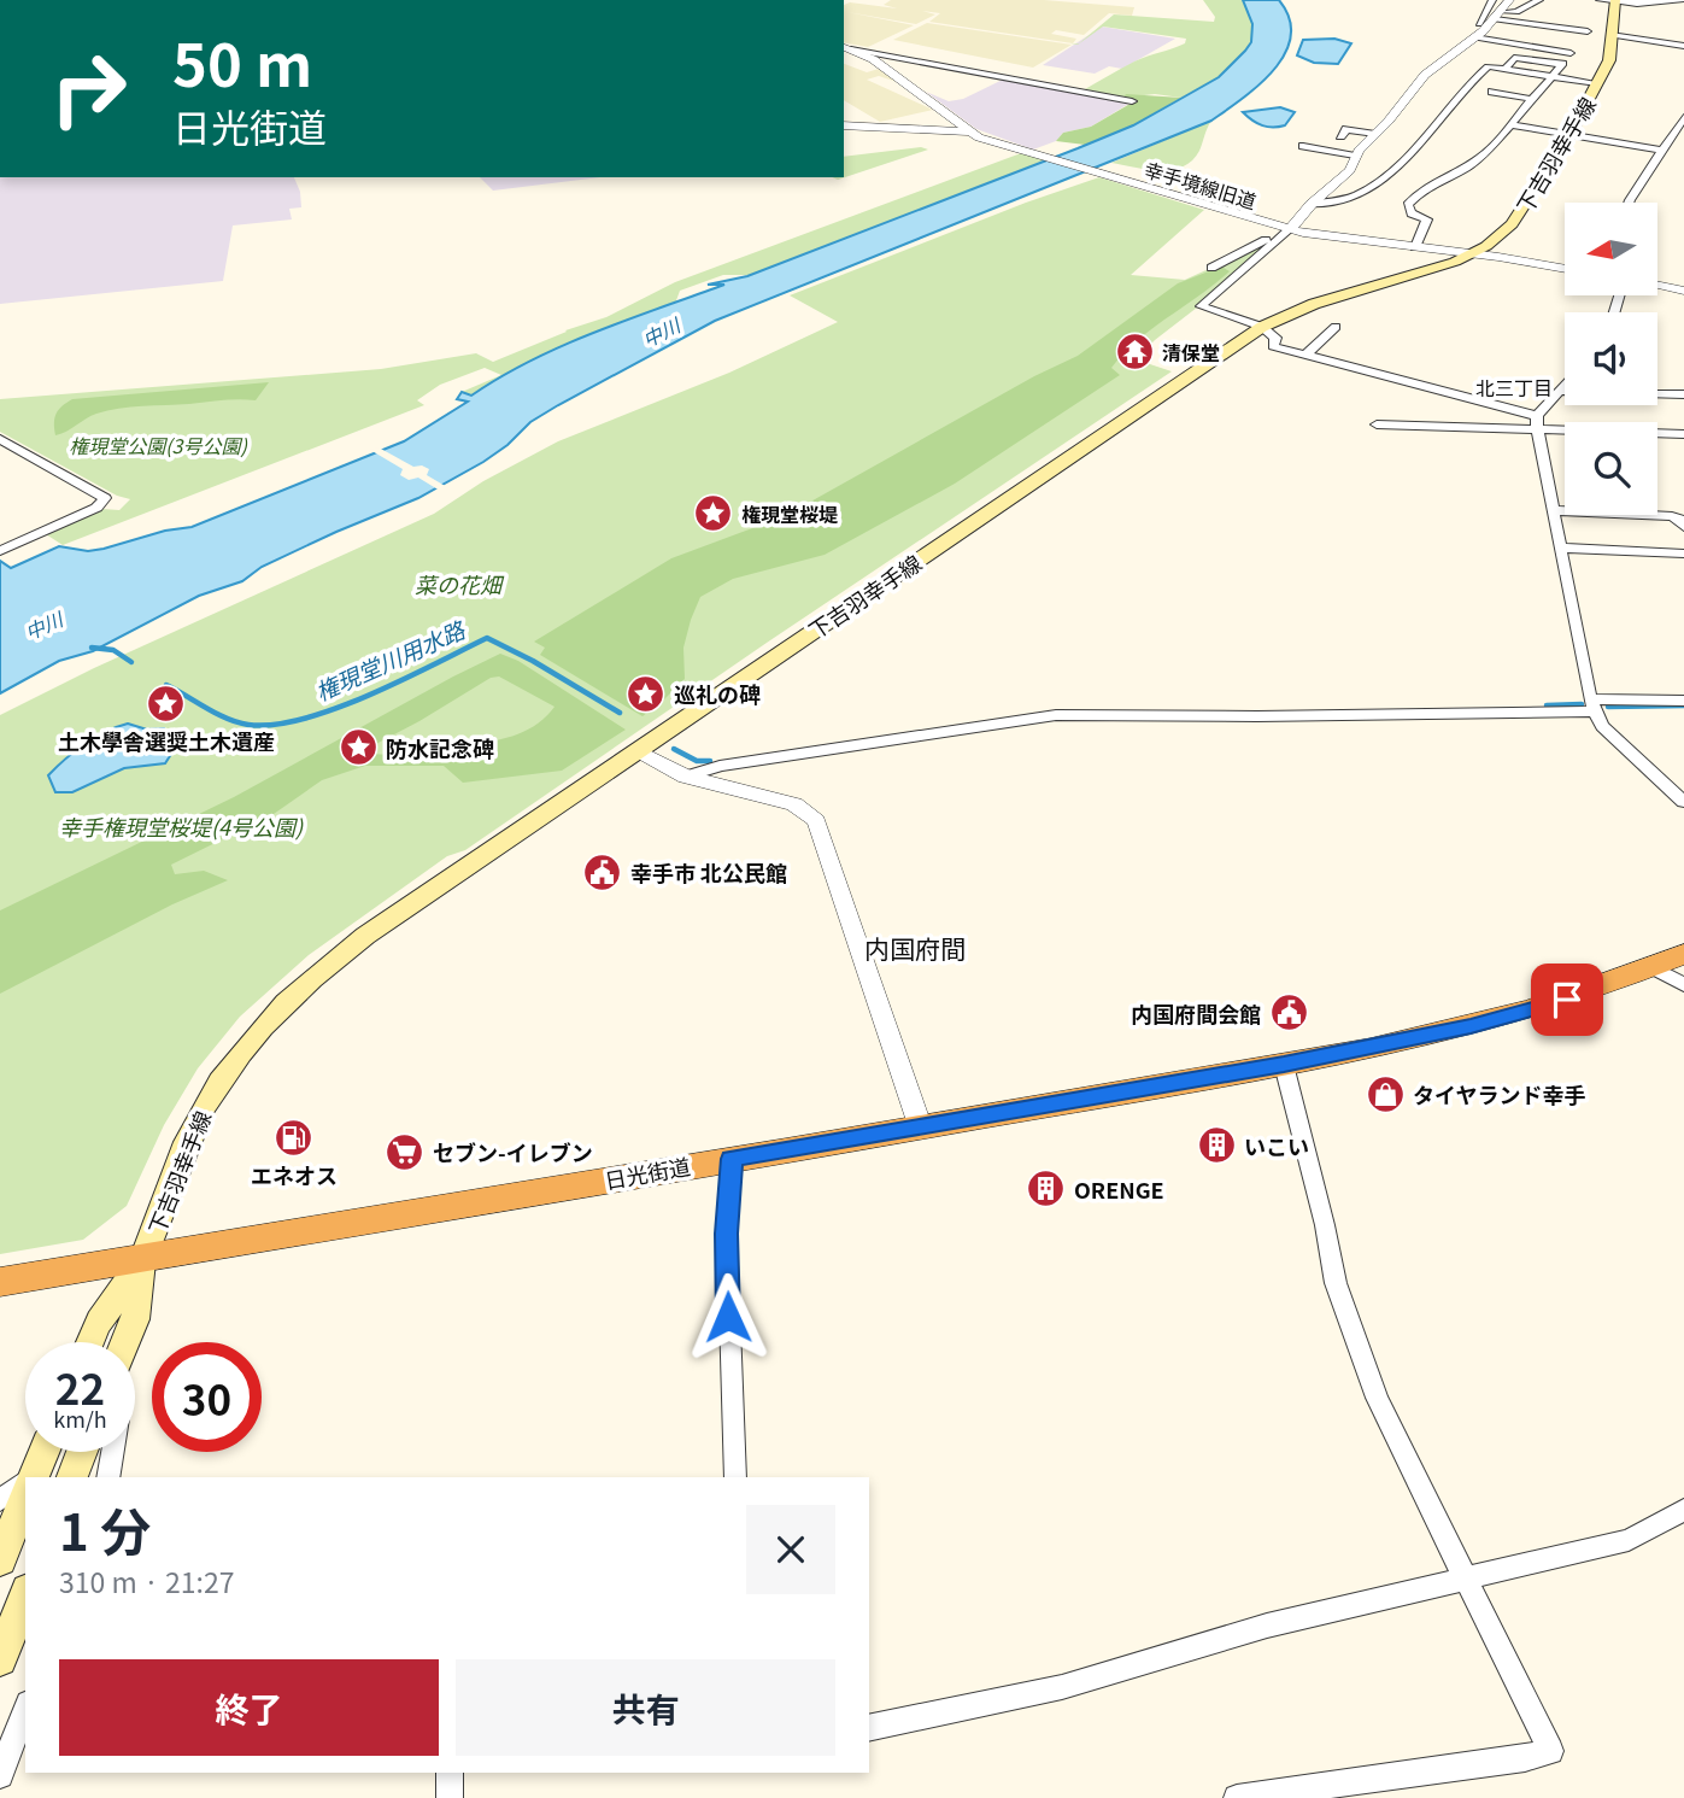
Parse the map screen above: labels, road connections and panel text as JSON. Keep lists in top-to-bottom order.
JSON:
{
  "streets": {
    "highway": ["日光街道"],
    "main road": ["下吉羽幸手線"],
    "street": ["幸手境線旧道"]
  },
  "crossings": [
    ["下吉羽幸手線", "幸手境線旧道"],
    ["下吉羽幸手線", "日光街道"]
  ],
  "districts": ["北三丁目", "内国府間"],
  "water": ["中川", "権現堂川用水路"],
  "parks": ["権現堂公園(3号公園)", "菜の花畑", "幸手権現堂桜堤(4号公園)"],
  "places": {
    "temple": ["清保堂"],
    "place": [
      "権現堂桜堤",
      "巡礼の碑",
      "土木學舎選奨土木遺産",
      "防水記念碑"
    ],
    "public building": ["幸手市 北公民館", "内国府間会館"],
    "shop": ["タイヤランド幸手"],
    "fuel station": ["エネオス"],
    "building": ["いこい", "ORENGE"],
    "supermarket": ["セブン-イレブン"]
  },
  "north": "left",
  "page": {
    "turn": ["50 m", "日光街道"],
    "speed": "22 km/h",
    "limit": "30",
    "heading": ["1 分", "310 m · 21:27"],
    "buttons": ["終了", "共有"]
  }
}
